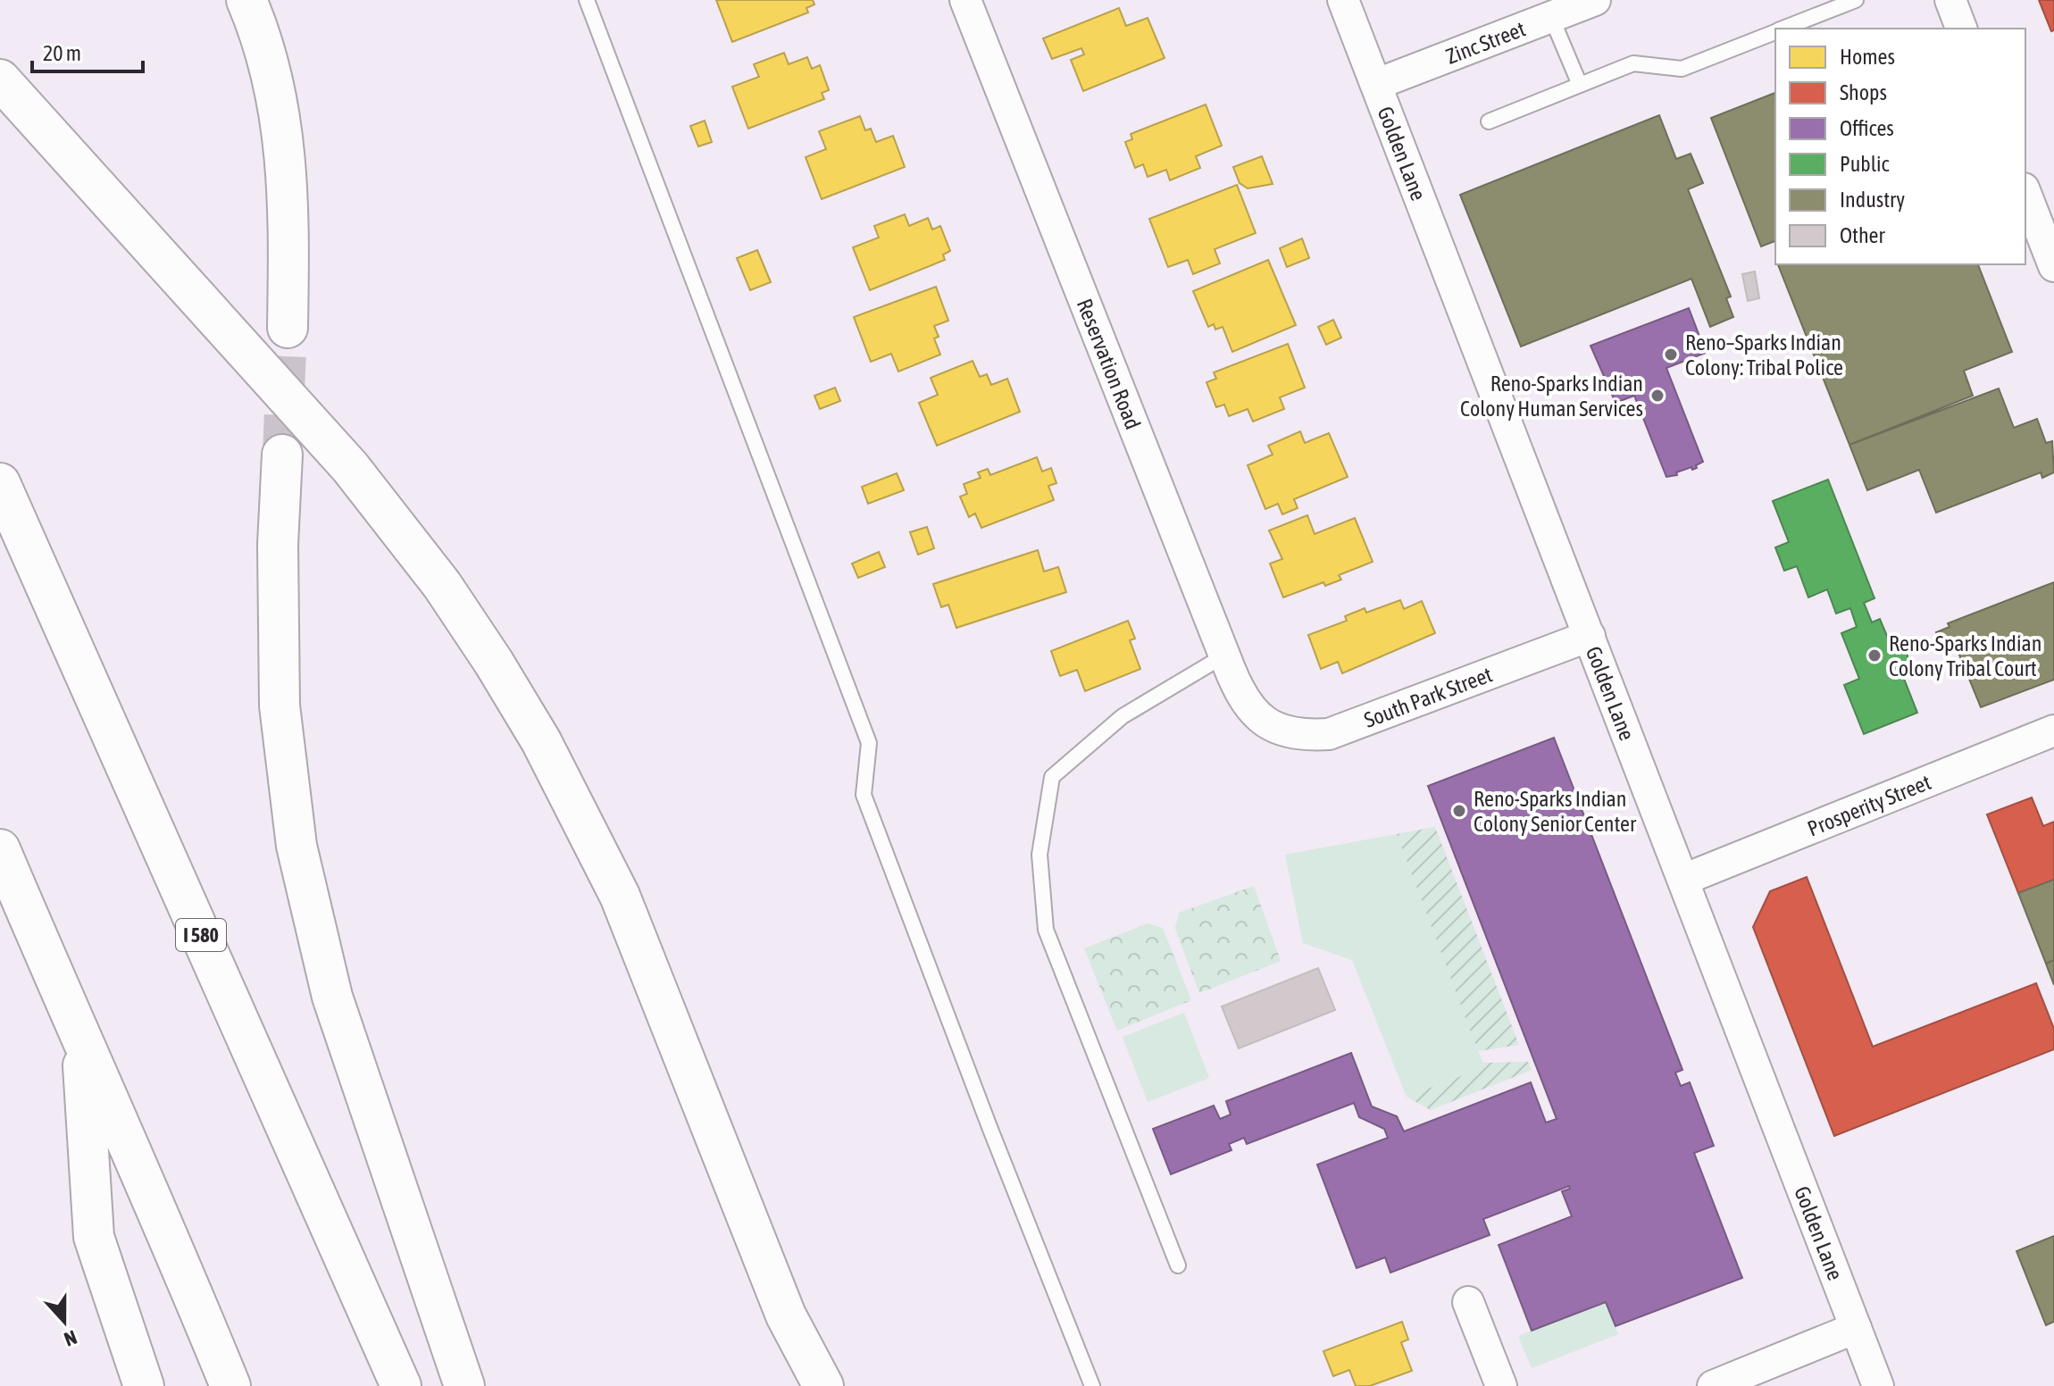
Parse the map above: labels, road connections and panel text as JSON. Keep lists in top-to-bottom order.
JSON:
{
  "streets": {
    "highway": ["I 580"],
    "street": [
      "Zinc Street",
      "Golden Lane",
      "Reservation Road",
      "South Park Street",
      "Prosperity Street"
    ]
  },
  "crossings": [
    ["Zinc Street", "Golden Lane"],
    ["Golden Lane", "South Park Street"],
    ["Golden Lane", "Prosperity Street"],
    ["Reservation Road", "South Park Street"]
  ],
  "places": [
    "Reno–Sparks Indian Colony: Tribal Police",
    "Reno-Sparks Indian Colony Human Services",
    "Reno-Sparks Indian Colony Tribal Court",
    "Reno-Sparks Indian Colony Senior Center"
  ],
  "legend": [
    "Homes",
    "Shops",
    "Offices",
    "Public",
    "Industry",
    "Other"
  ],
  "scale_bar": "20 m",
  "north": "bottom"
}
